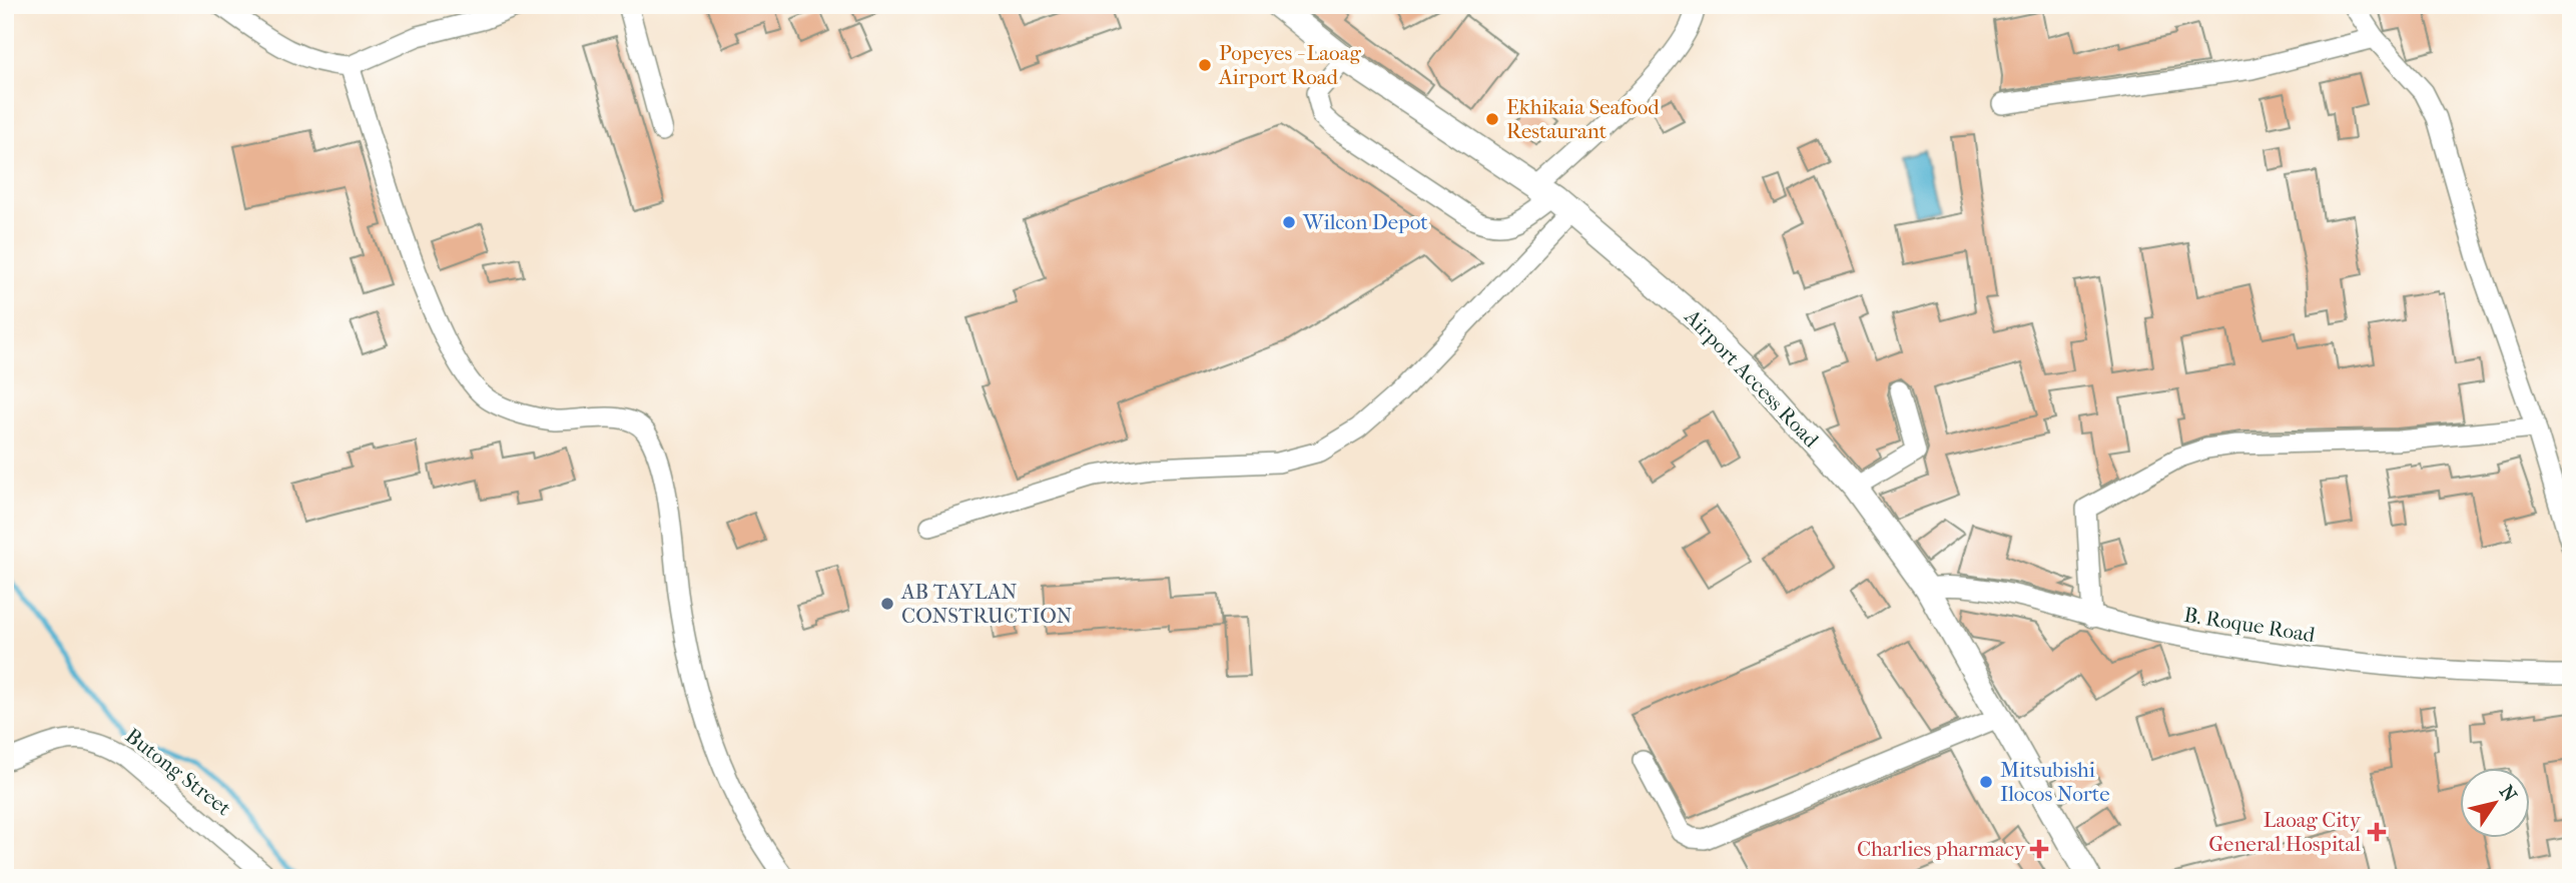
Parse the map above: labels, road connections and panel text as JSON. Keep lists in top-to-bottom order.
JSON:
{
  "streets": {
    "main road": ["Airport Access Road"],
    "street": ["B. Roque Road", "Butong Street"]
  },
  "crossings": [
    ["Airport Access Road", "B. Roque Road"]
  ],
  "places": {
    "other": [
      "Popeyes - Laoag Airport Road",
      "Ekhikaia Seafood Restaurant",
      "Wilcon Depot",
      "AB TAYLAN CONSTRUCTION",
      "Mitsubishi Ilocos Norte"
    ],
    "health": ["Laoag City General Hospital", "Charlies pharmacy"]
  },
  "north": "top right"
}
